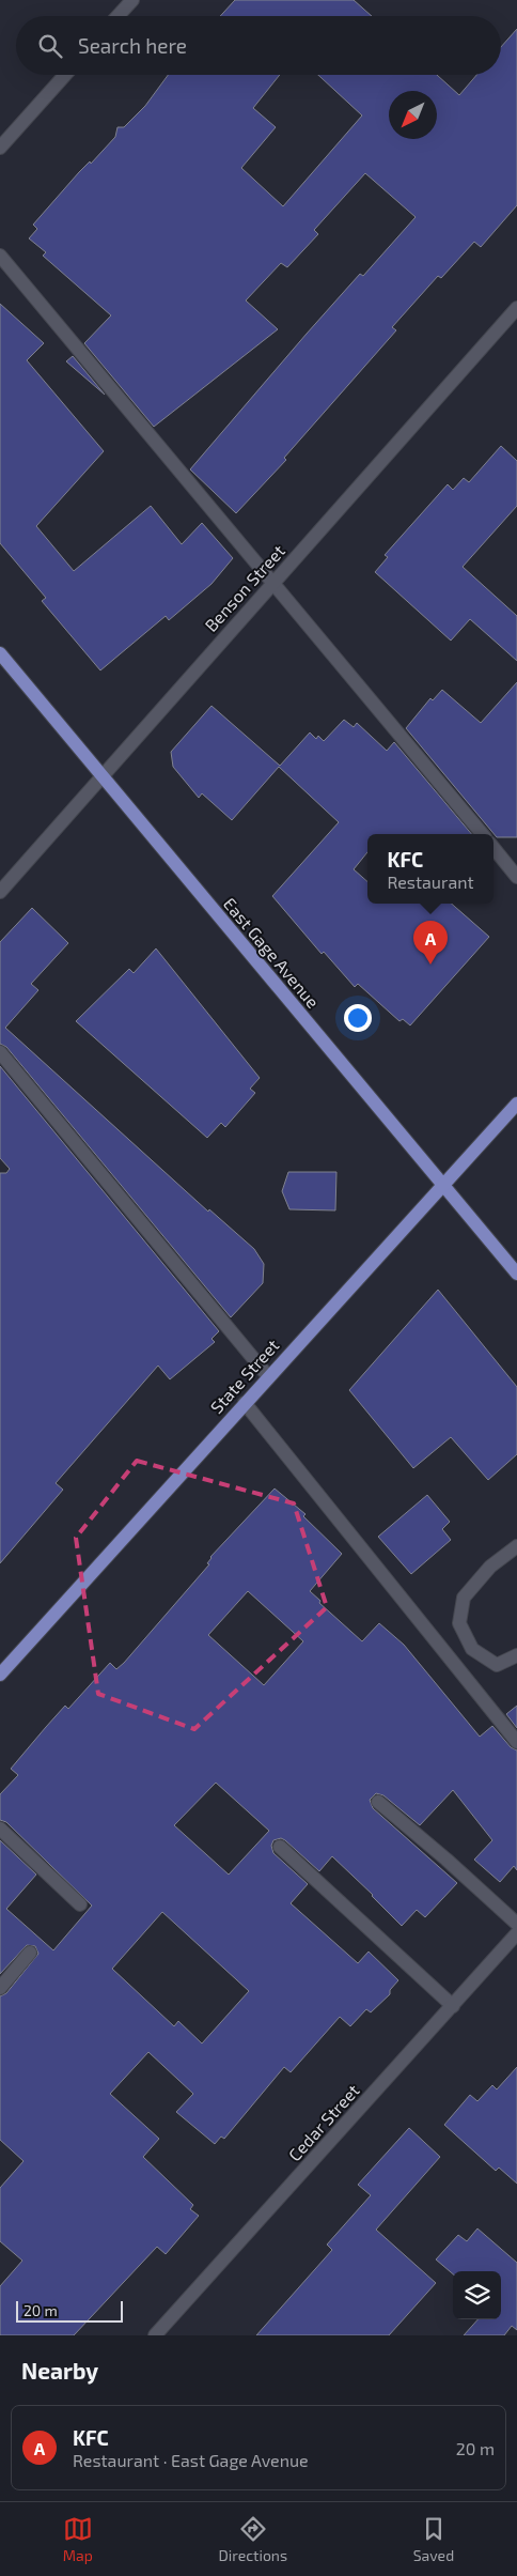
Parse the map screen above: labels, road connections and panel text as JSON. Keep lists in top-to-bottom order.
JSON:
{
  "streets": {
    "main road": ["East Gage Avenue", "State Street"],
    "street": ["Benson Street", "Cedar Street"]
  },
  "crossings": [
    ["Benson Street", "East Gage Avenue"],
    ["East Gage Avenue", "State Street"]
  ],
  "scale_bar": "20 m",
  "north": "bottom left",
  "page": {
    "search": "Search here",
    "popup": ["KFC", "Restaurant"],
    "pins": "A",
    "scale": "20 m",
    "heading": "Nearby",
    "list": [
      {
        "mark": "A",
        "name": "KFC",
        "note": "Restaurant · East Gage Avenue",
        "value": "20 m"
      }
    ],
    "nav": ["Map", "Directions", "Saved"]
  }
}
